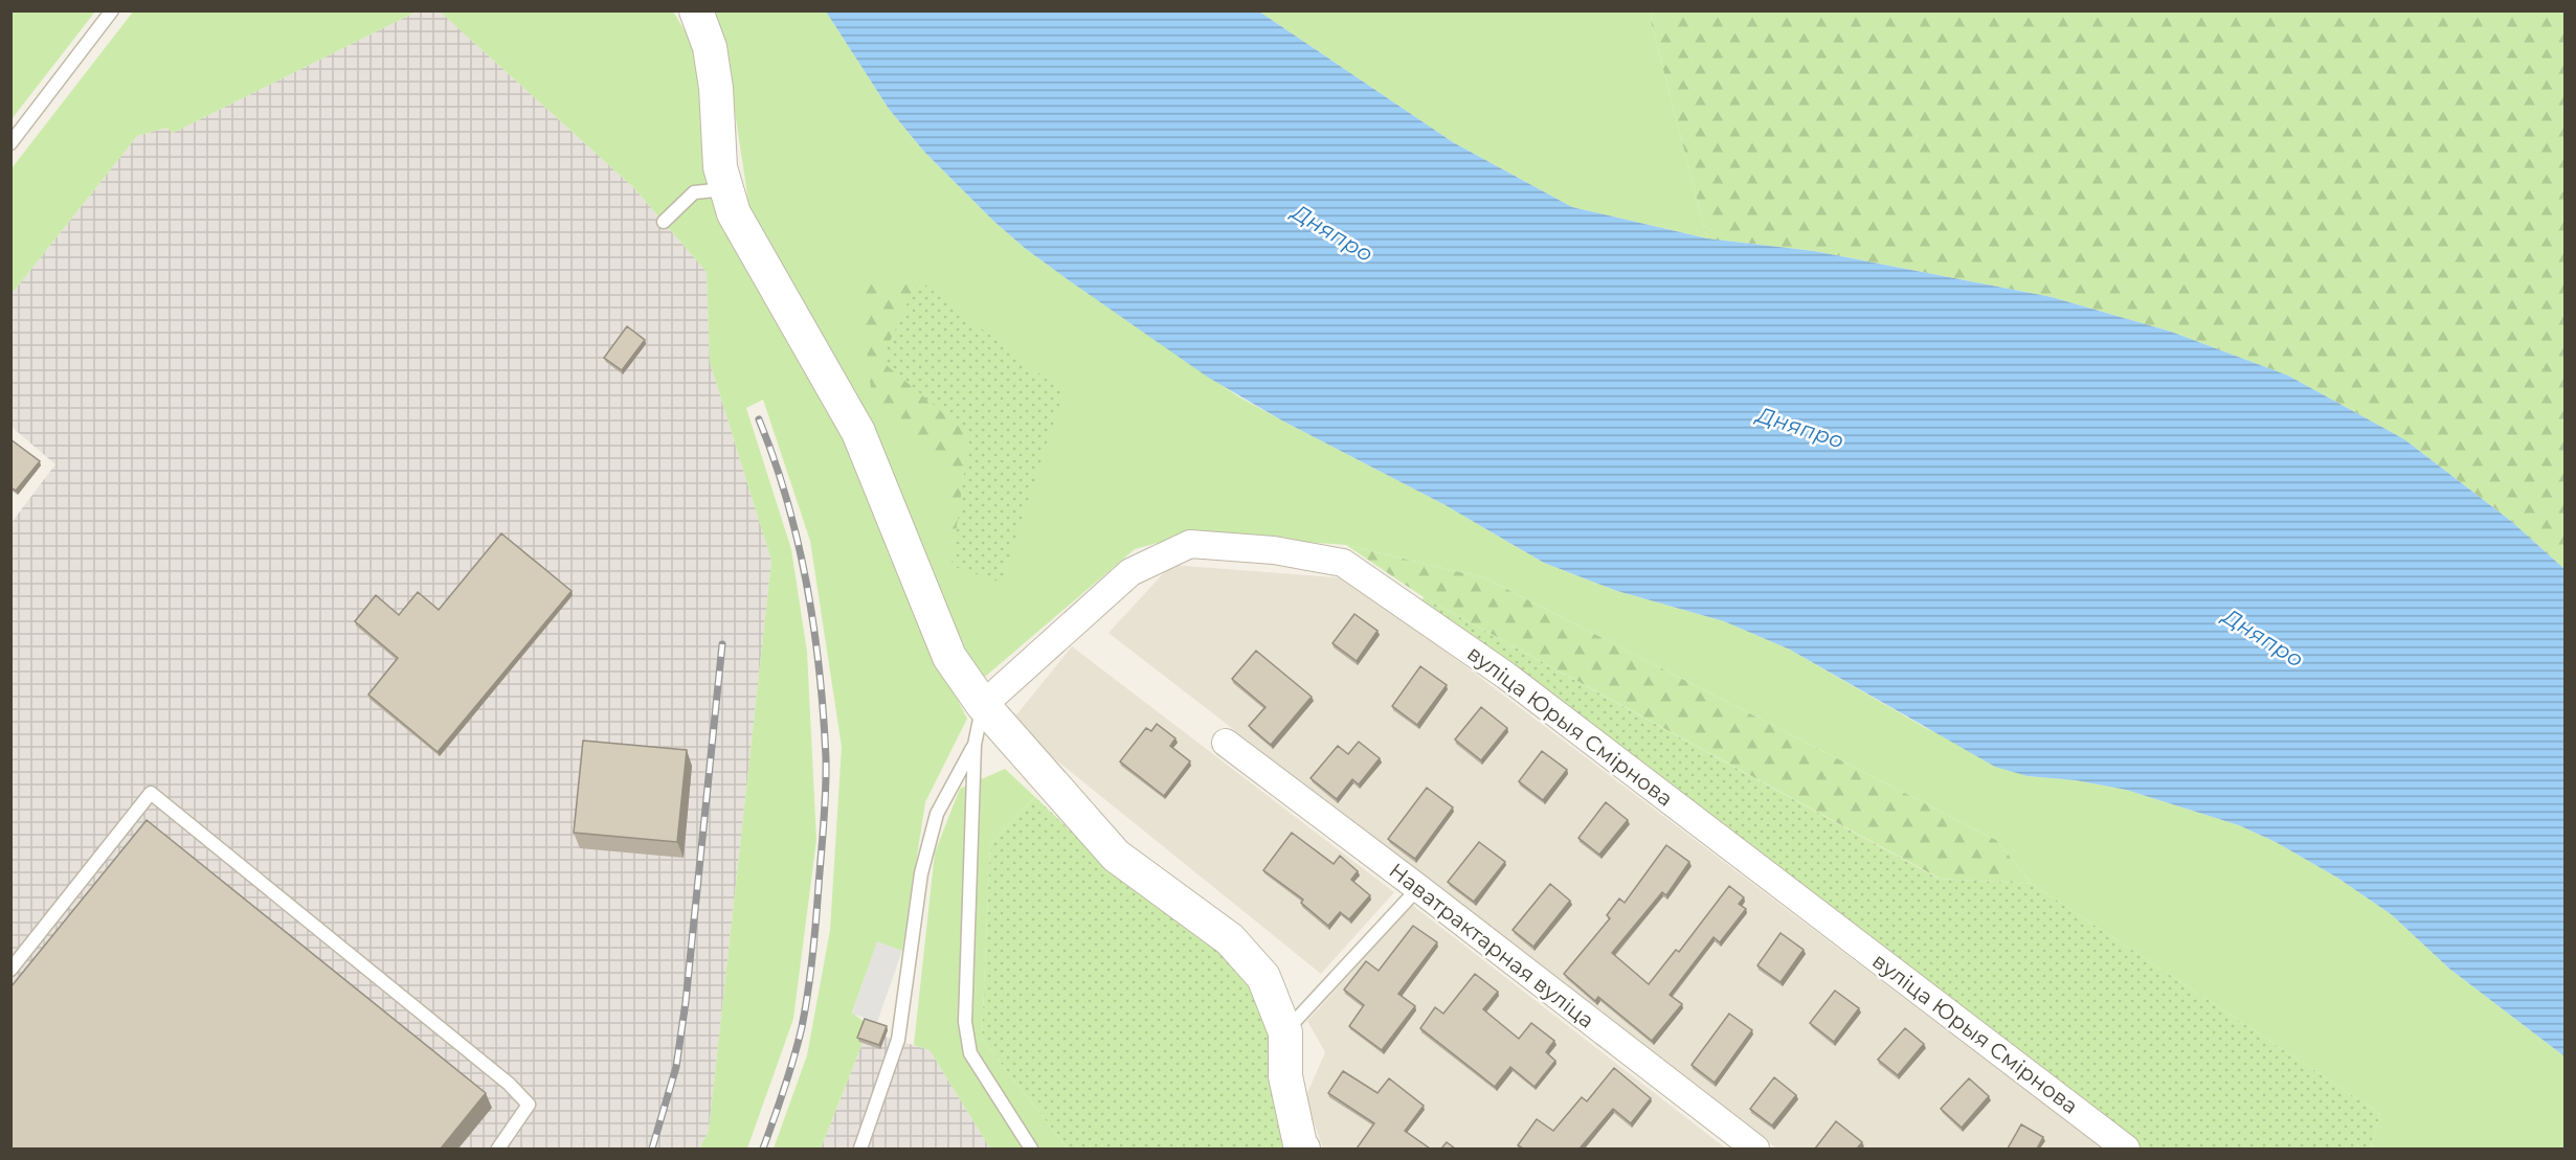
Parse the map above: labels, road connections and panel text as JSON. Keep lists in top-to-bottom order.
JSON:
{
  "streets": {
    "street": ["вуліца Юрыя Смірнова", "Наватрактарная вуліца"]
  },
  "water": ["Дняпро"]
}
